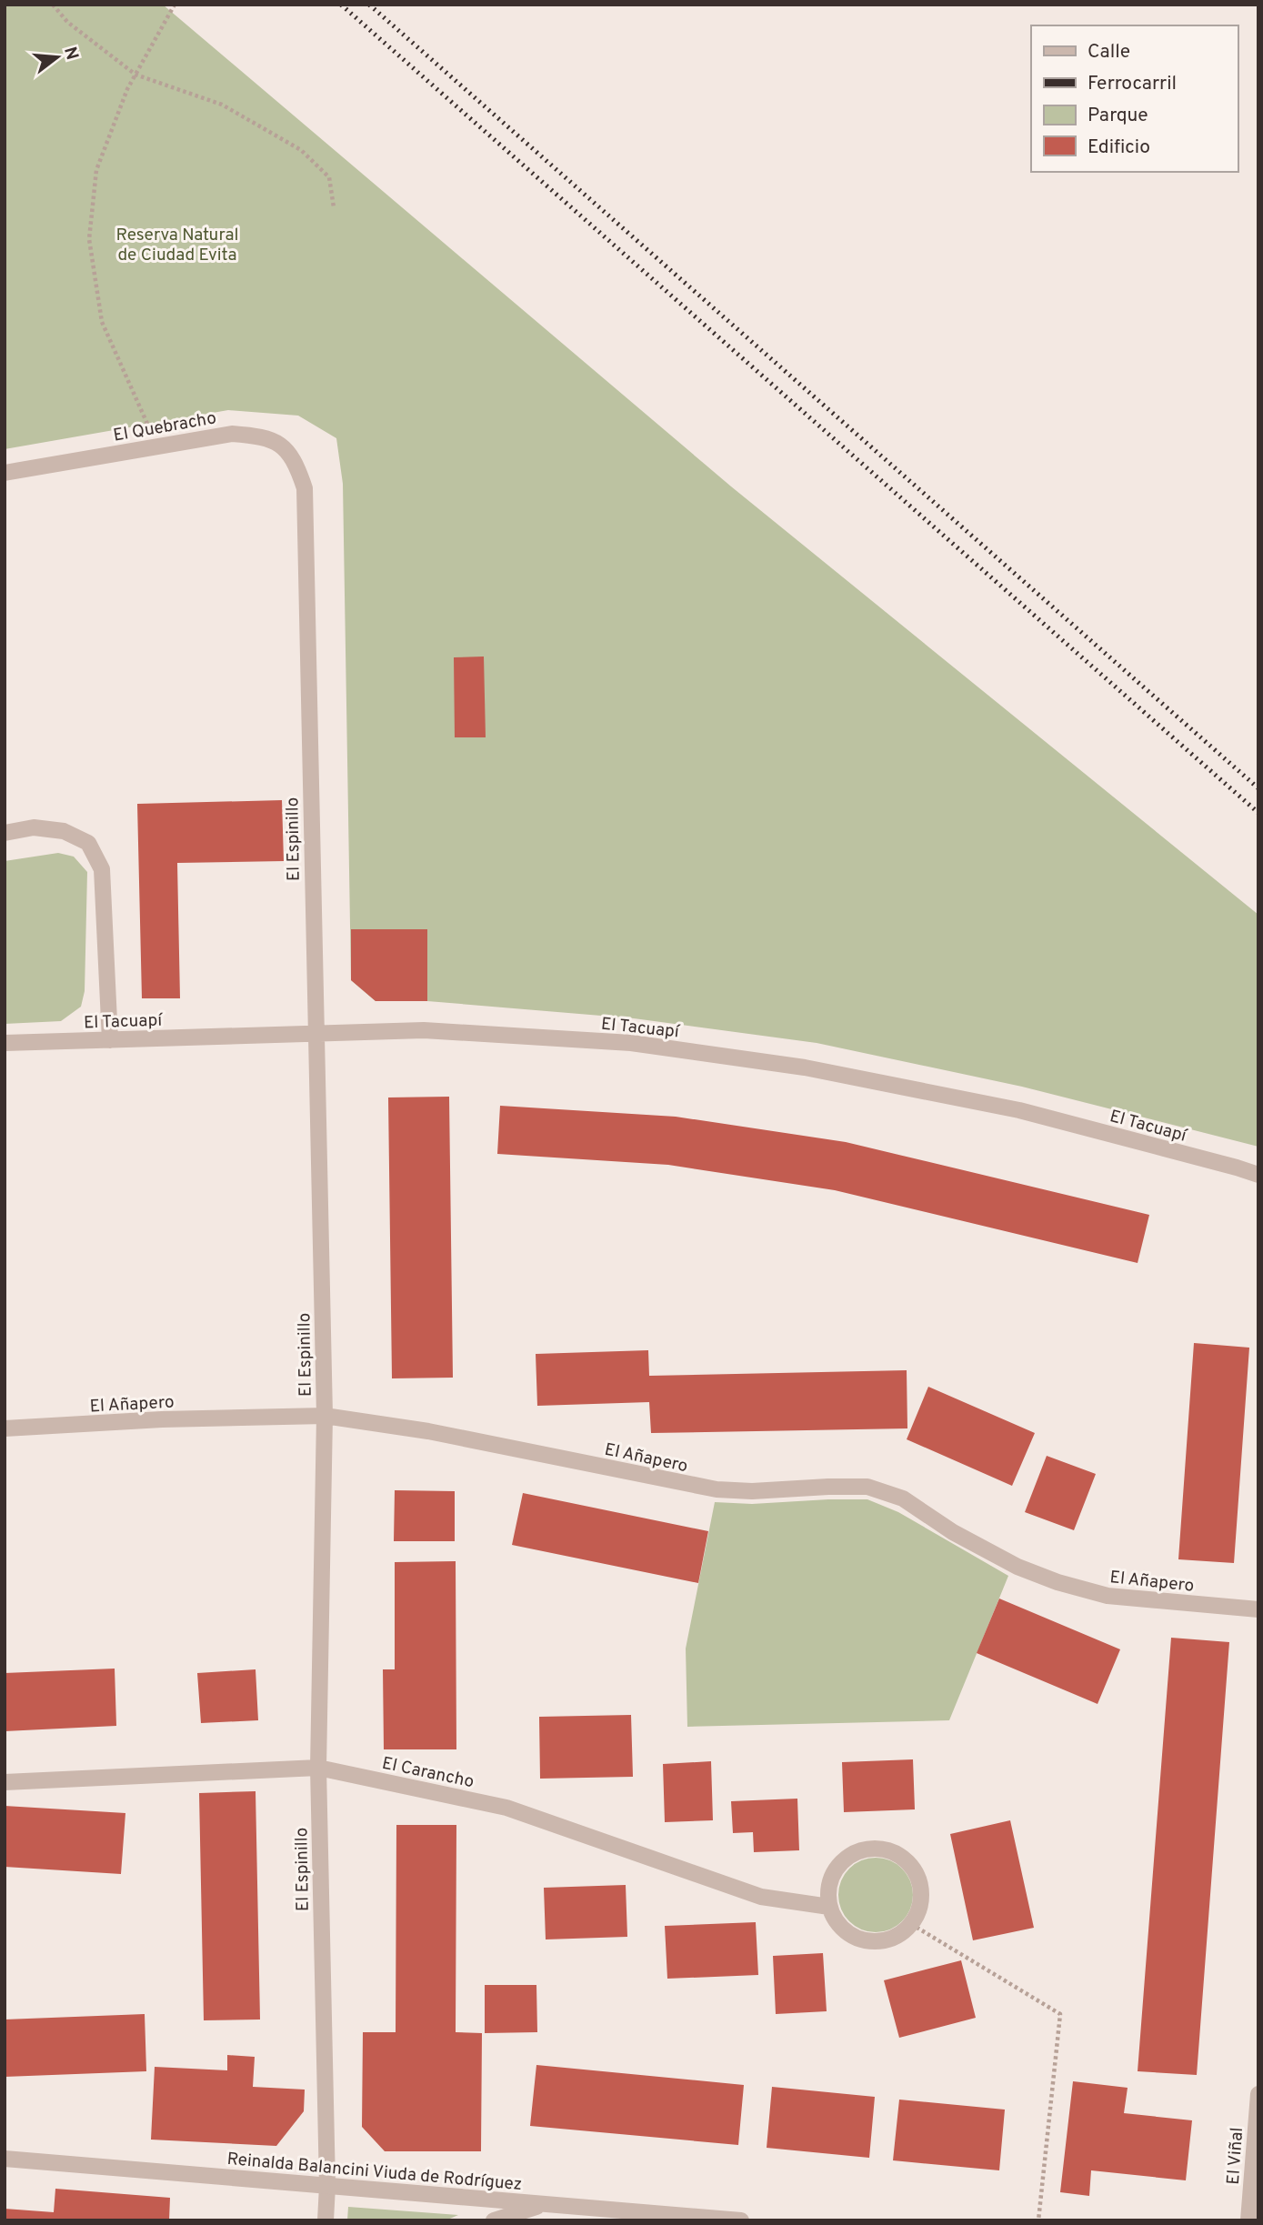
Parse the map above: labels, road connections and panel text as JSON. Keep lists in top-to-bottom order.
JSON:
{
  "streets": {
    "street": [
      "El Quebracho",
      "El Espinillo",
      "El Tacuapí",
      "El Añapero",
      "El Carancho",
      "El Viñal",
      "Reinalda Balancini Viuda de Rodríguez"
    ]
  },
  "crossings": [
    ["El Quebracho", "El Espinillo"],
    ["El Espinillo", "El Tacuapí"],
    ["El Espinillo", "El Añapero"],
    ["El Espinillo", "El Carancho"],
    ["El Espinillo", "Reinalda Balancini Viuda de Rodríguez"]
  ],
  "parks": ["Reserva Natural de Ciudad Evita"],
  "legend": [
    "Calle",
    "Ferrocarril",
    "Parque",
    "Edificio"
  ],
  "north": "right"
}
